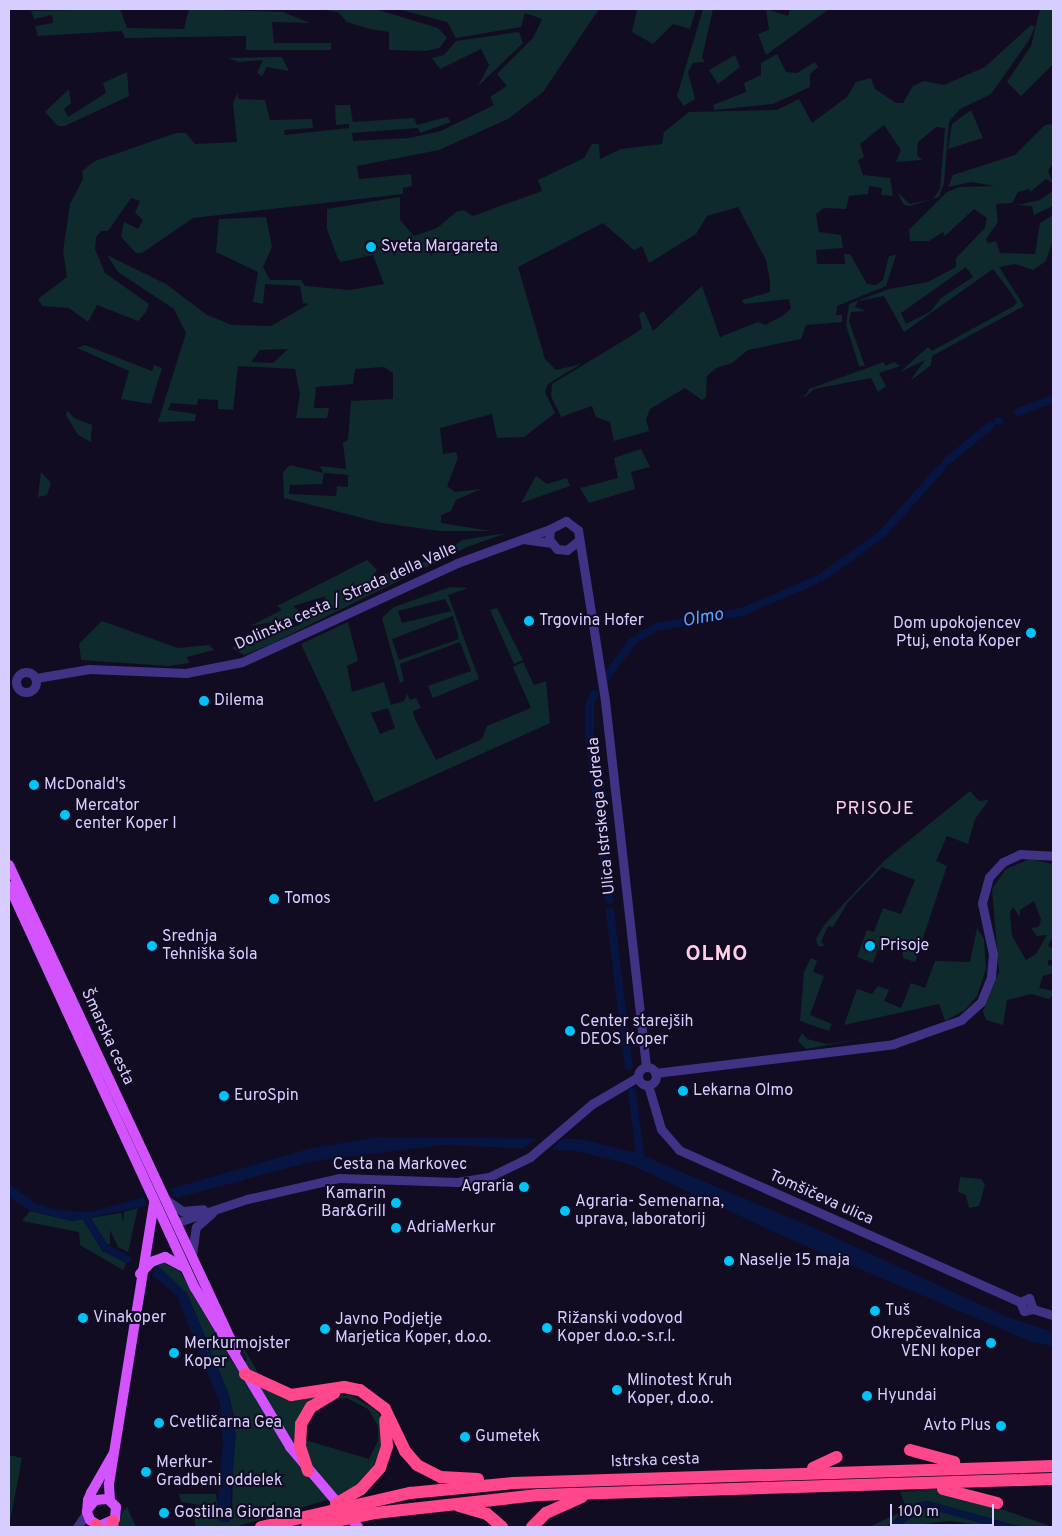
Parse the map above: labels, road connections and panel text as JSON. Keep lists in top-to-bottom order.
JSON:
{
  "streets": {
    "highway": ["Istrska cesta"],
    "main road": ["Šmarska cesta"],
    "street": [
      "Dolinska cesta / Strada della Valle",
      "Ulica Istrskega odreda",
      "Cesta na Markovec",
      "Tomšičeva ulica"
    ]
  },
  "crossings": [
    ["Šmarska cesta", "Cesta na Markovec"]
  ],
  "districts": ["PRISOJE", "OLMO"],
  "water": ["Olmo"],
  "places": [
    "Sveta Margareta",
    "Trgovina Hofer",
    "Dom upokojencev Ptuj, enota Koper",
    "Dilema",
    "McDonald's",
    "Mercator center Koper I",
    "Tomos",
    "Srednja Tehniška šola",
    "Prisoje",
    "Center starejših DEOS Koper",
    "Lekarna Olmo",
    "EuroSpin",
    "Agraria",
    "Kamarin Bar&Grill",
    "Agraria- Semenarna, uprava, laboratorij",
    "AdriaMerkur",
    "Naselje 15 maja",
    "Tuš",
    "Vinakoper",
    "Rižanski vodovod Koper d.o.o.-s.r.l.",
    "Javno Podjetje Marjetica Koper, d.o.o.",
    "Okrepčevalnica VENI koper",
    "Merkurmojster Koper",
    "Mlinotest Kruh Koper, d.o.o.",
    "Hyundai",
    "Cvetličarna Gea",
    "Avto Plus",
    "Gumetek",
    "Merkur- Gradbeni oddelek",
    "Gostilna Giordana"
  ],
  "scale_bar": "100 m"
}
